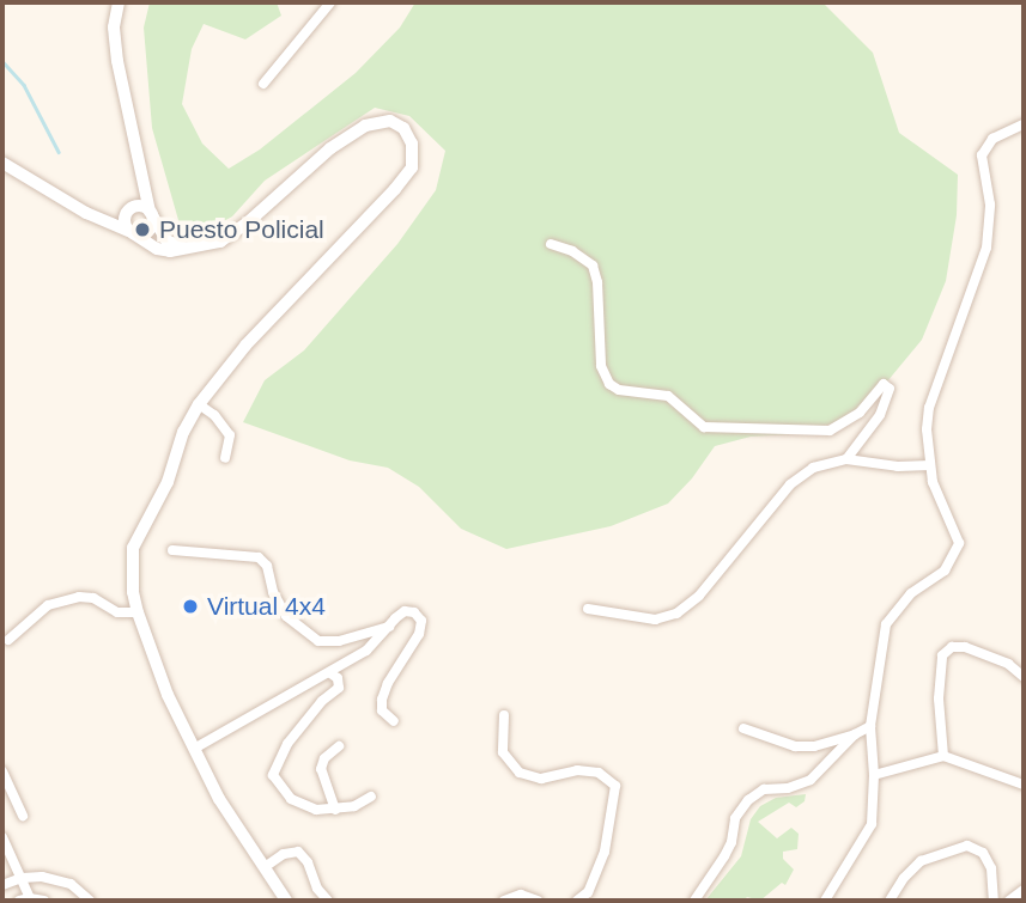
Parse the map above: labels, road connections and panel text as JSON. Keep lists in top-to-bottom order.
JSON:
{
  "places": ["Puesto Policial", "Virtual 4x4"]
}
